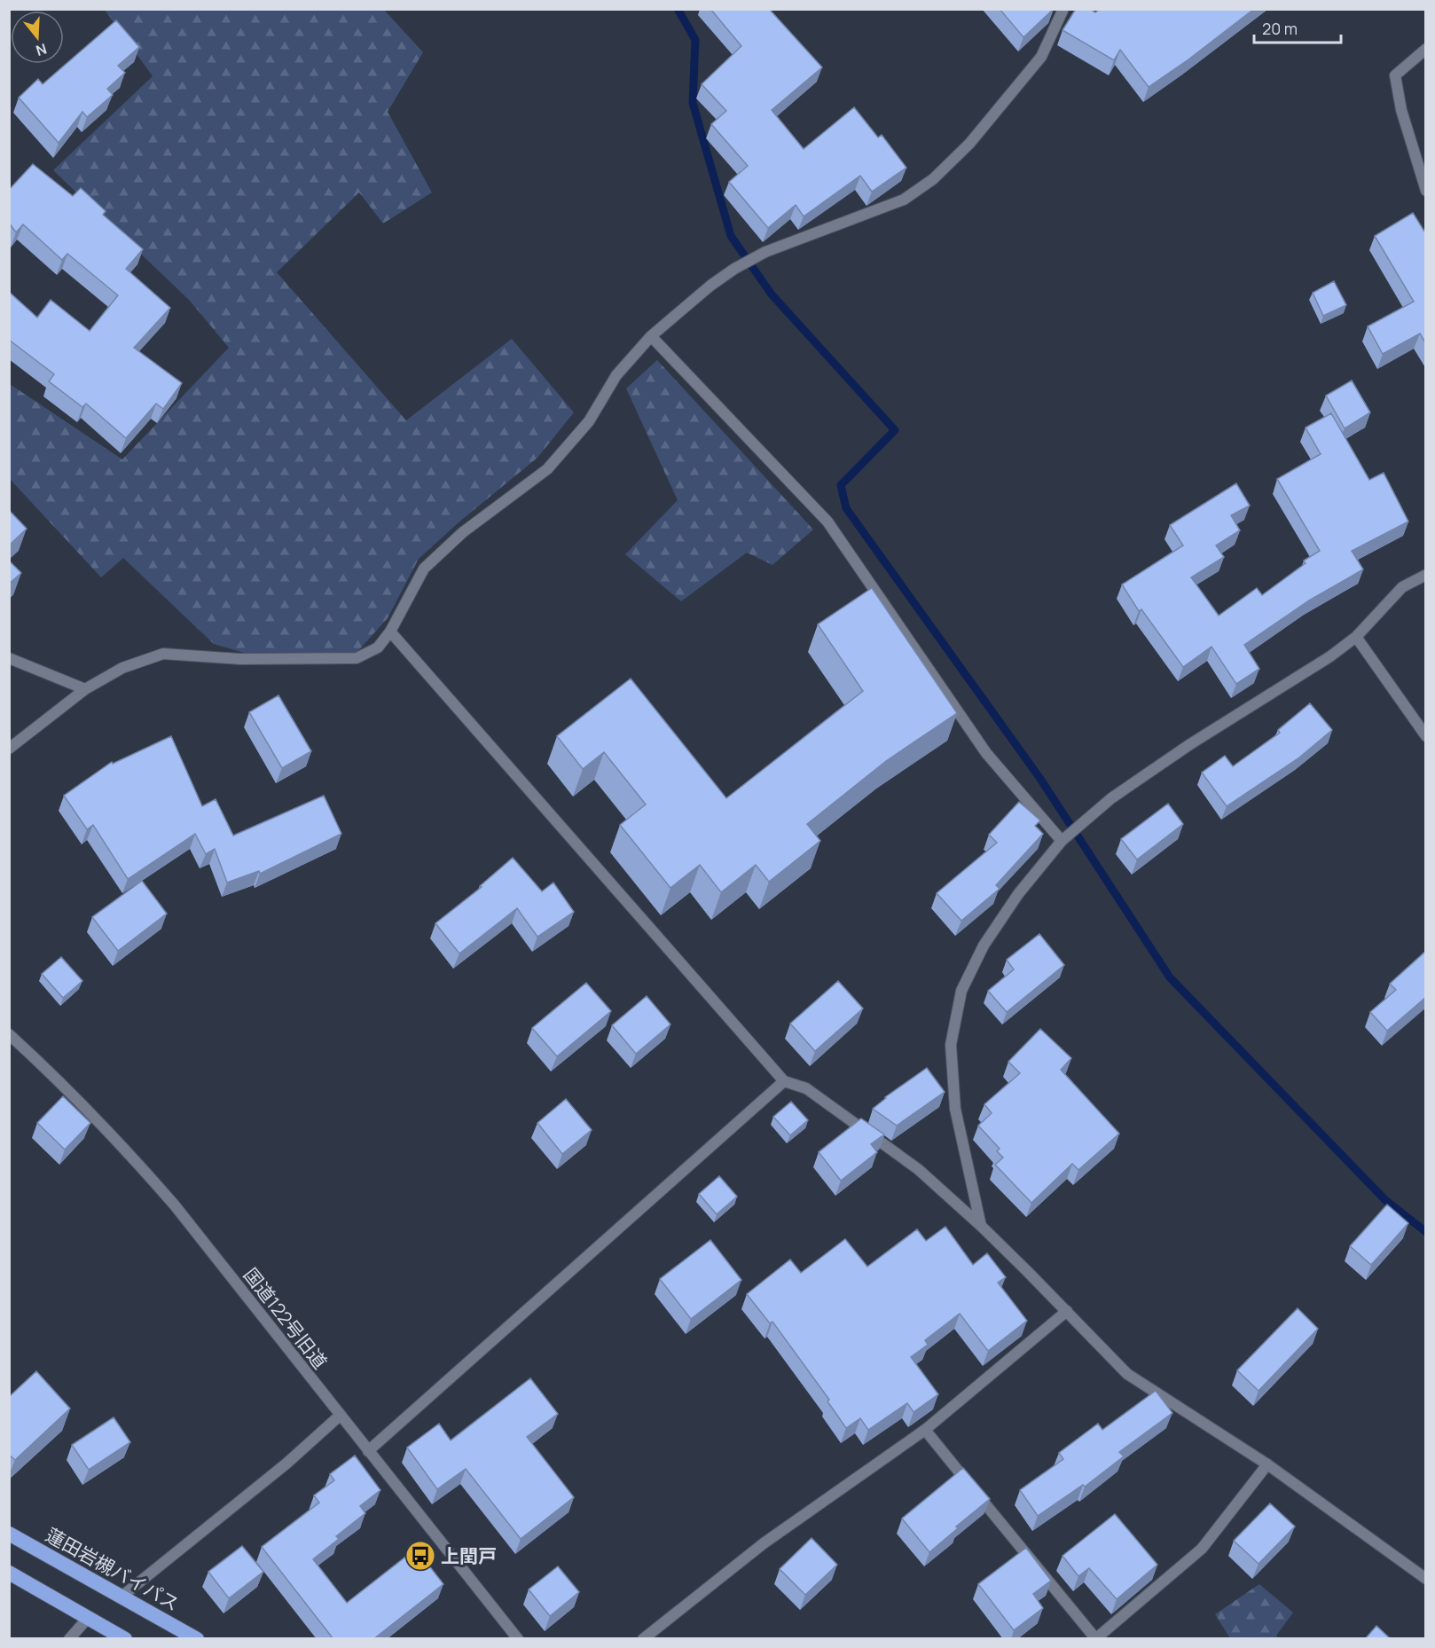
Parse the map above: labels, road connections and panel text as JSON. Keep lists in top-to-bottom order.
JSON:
{
  "streets": {
    "highway": ["蓮田岩槻バイパス"],
    "street": ["国道122号旧道"]
  },
  "places": {
    "bus stop": ["上閏戸"]
  },
  "scale_bar": "20 m",
  "north": "bottom"
}
